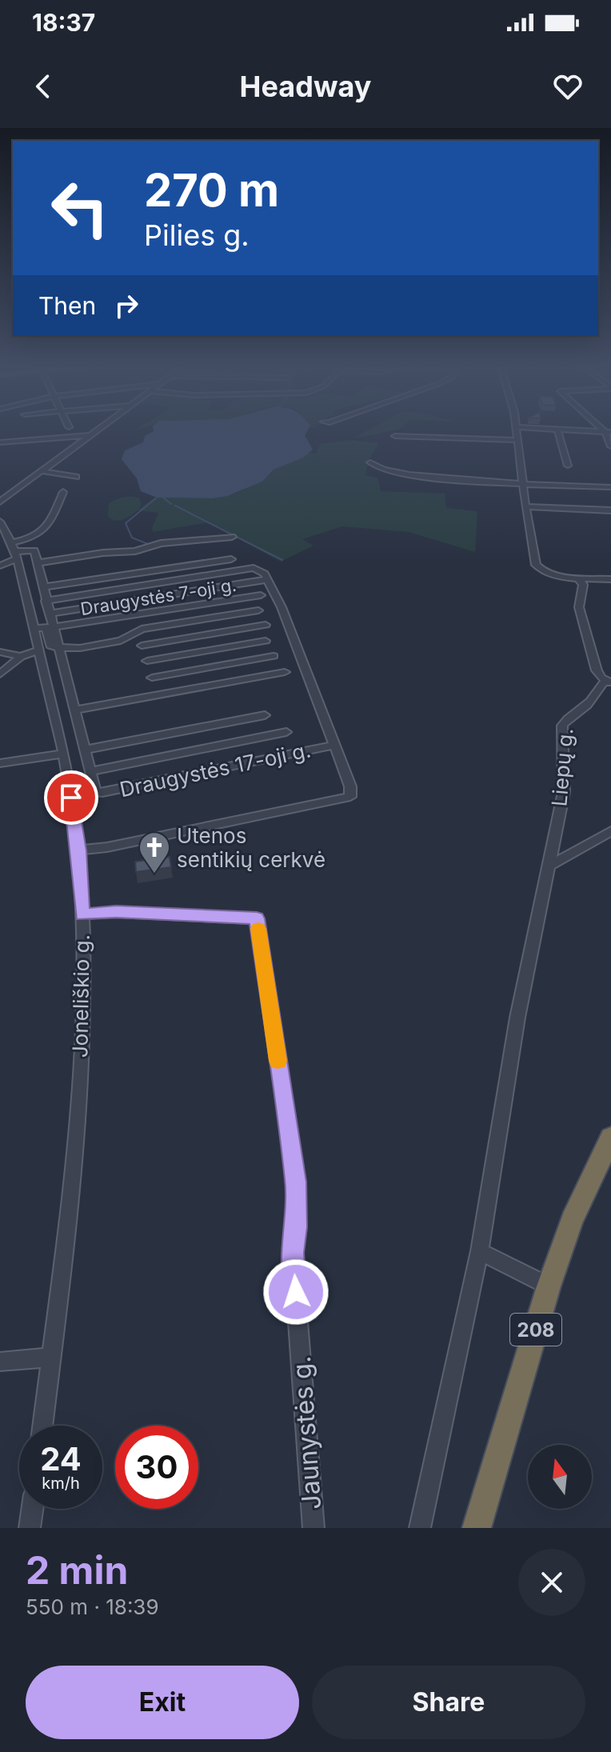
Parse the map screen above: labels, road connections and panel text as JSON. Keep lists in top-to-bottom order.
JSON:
{
  "streets": {
    "highway": ["208"],
    "street": [
      "Draugystės 7-oji g.",
      "Liepų g.",
      "Draugystės 17-oji g.",
      "Joneliškio g.",
      "Jaunystės g."
    ]
  },
  "crossings": [
    ["Joneliškio g.", "Jaunystės g."]
  ],
  "places": {
    "church": ["Utenos sentikių cerkvė"]
  },
  "north": "top",
  "page": {
    "status": "18:37",
    "header": "Headway",
    "turn": ["270 m", "Pilies g."],
    "then": "Then",
    "speed": "24 km/h",
    "limit": "30",
    "heading": ["2 min", "550 m · 18:39"],
    "buttons": ["Exit", "Share"]
  }
}
